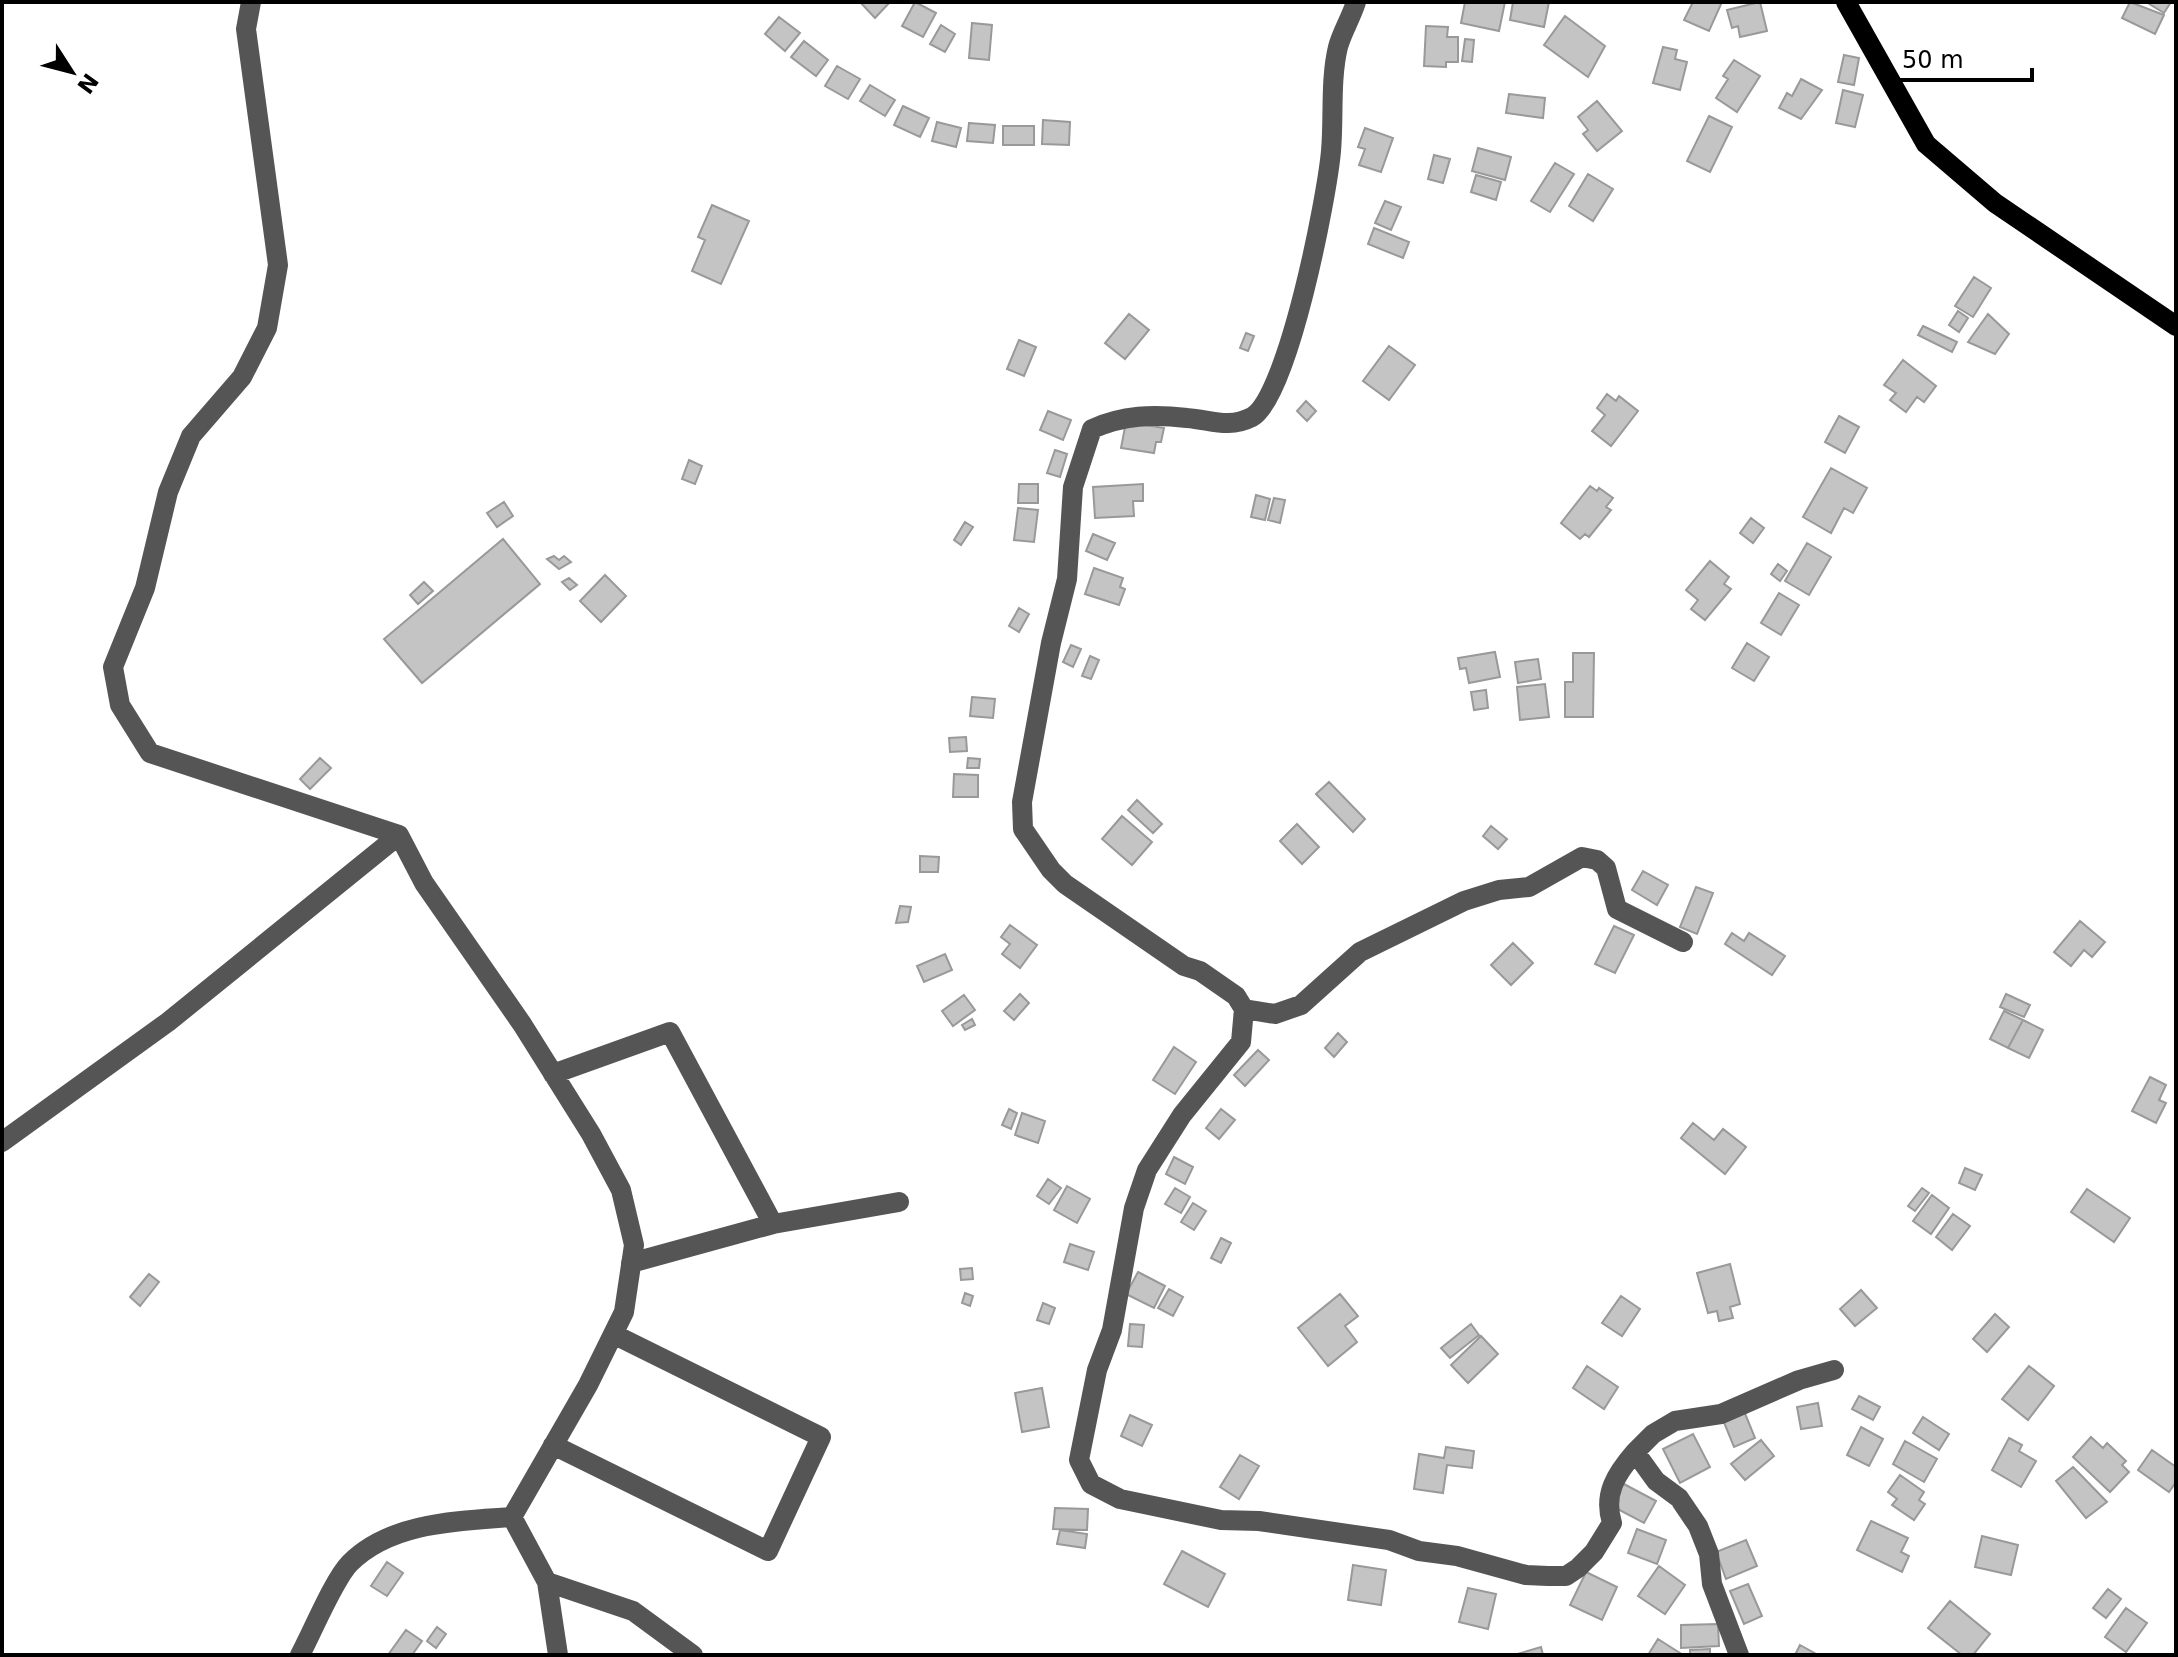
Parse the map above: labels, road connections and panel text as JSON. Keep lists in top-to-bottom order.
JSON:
{
  "scale_bar": "50 m",
  "north": "bottom right"
}
